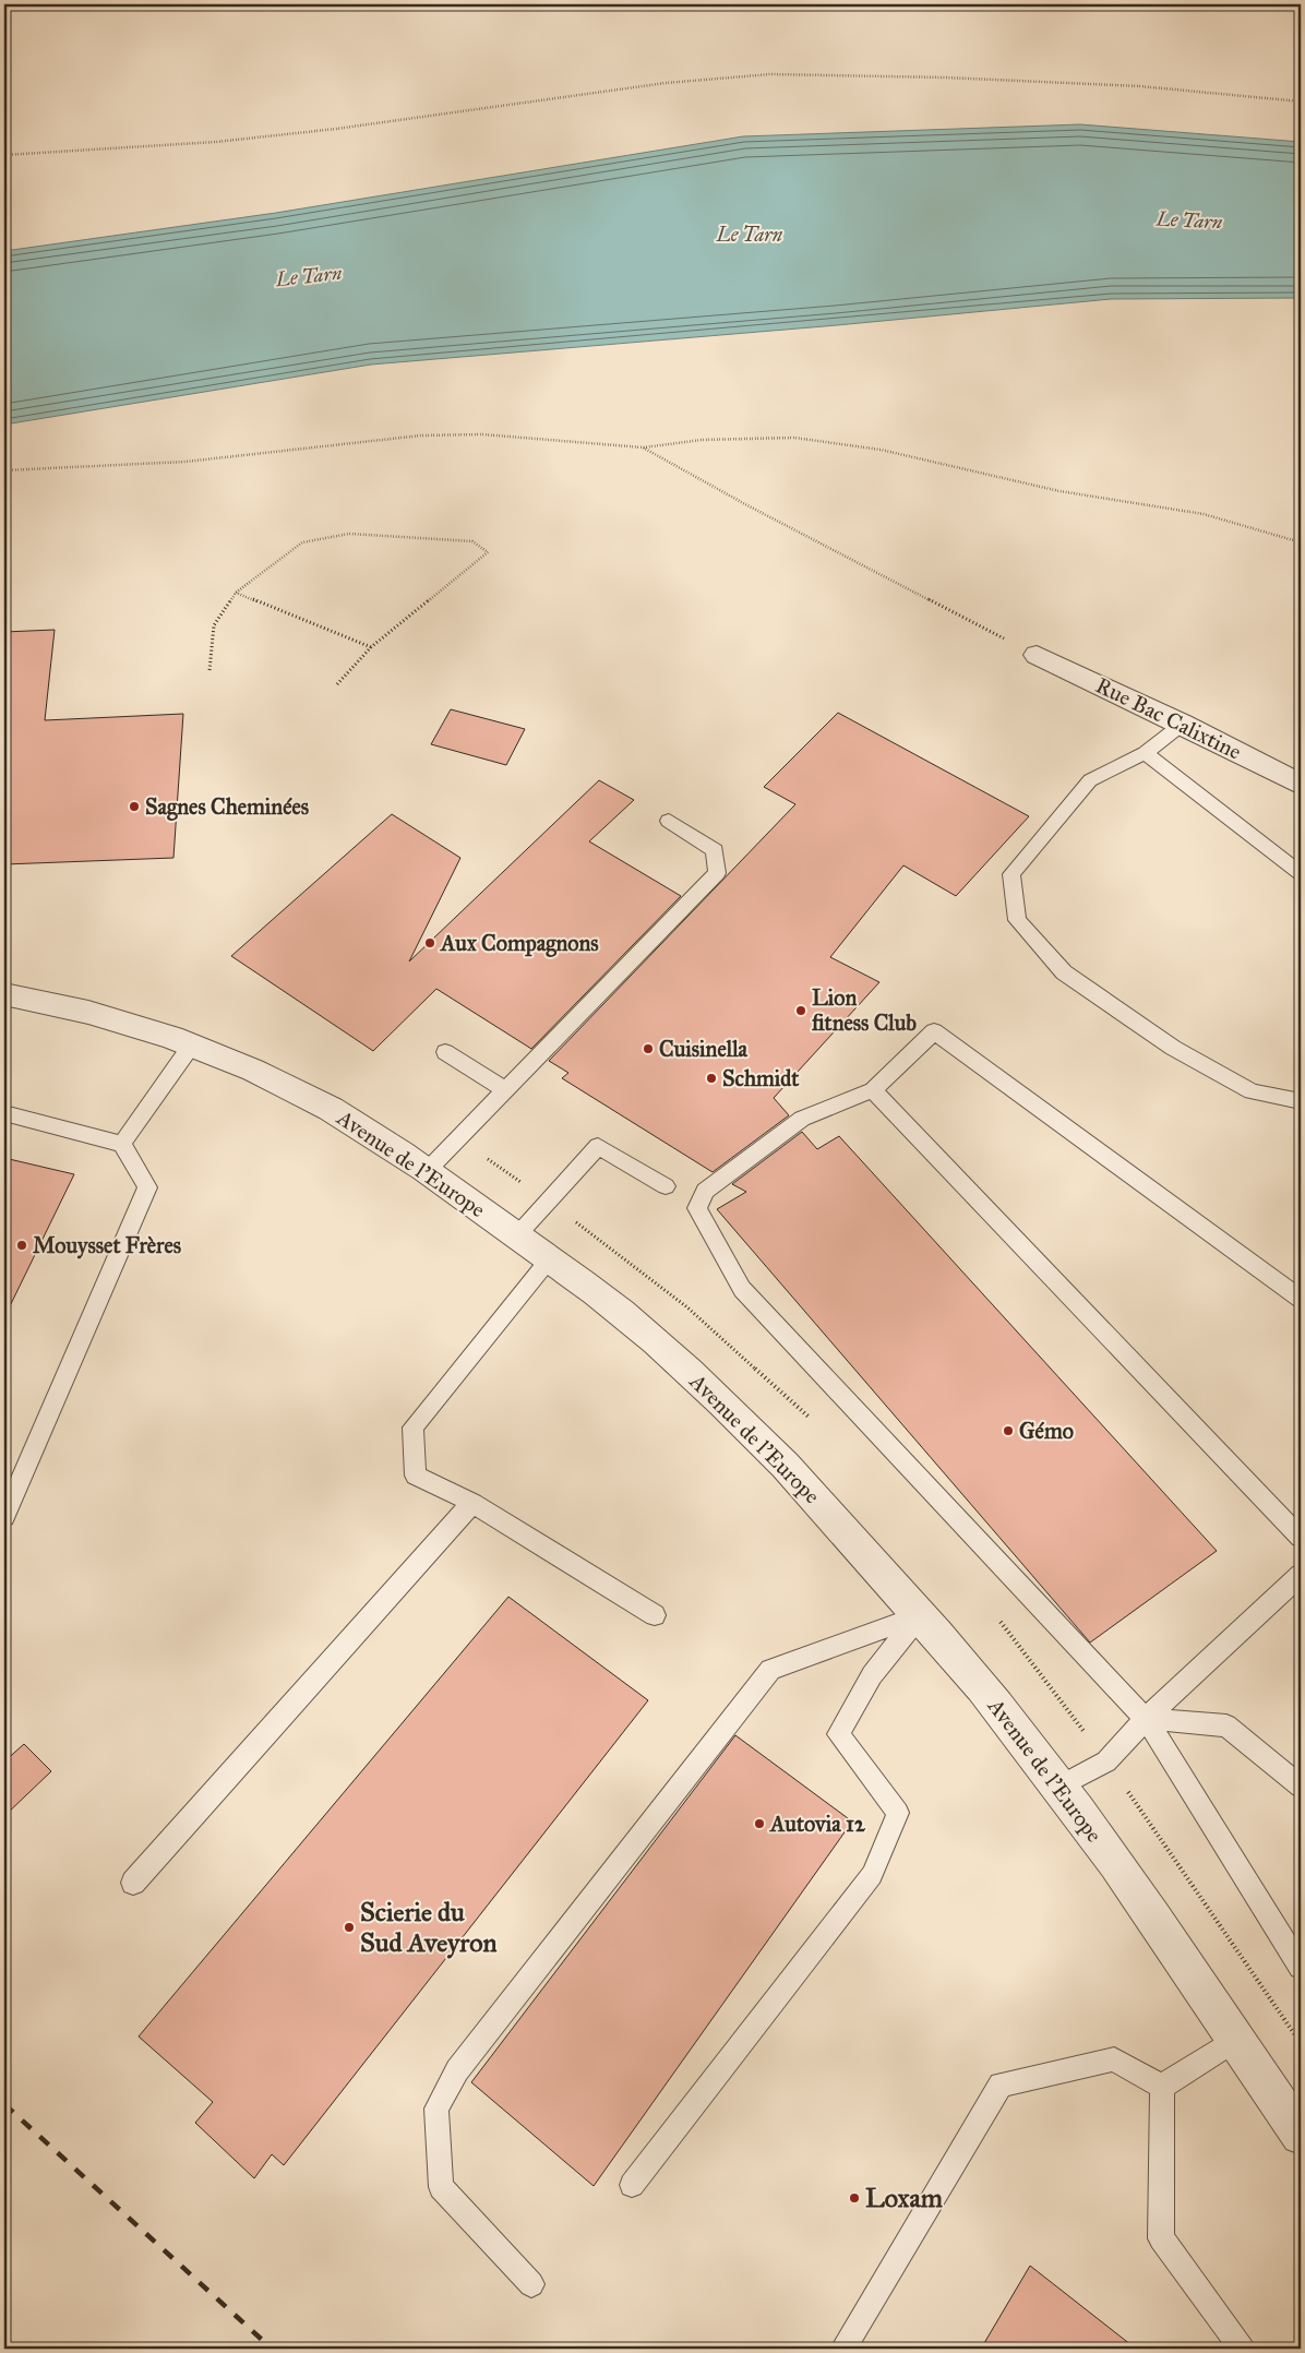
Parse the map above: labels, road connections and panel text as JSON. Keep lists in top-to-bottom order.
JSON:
{
  "streets": {
    "street": ["Rue Bac Calixtine", "Avenue de l'Europe"]
  },
  "water": ["Le Tarn"],
  "places": [
    "Sagnes Cheminées",
    "Aux Compagnons",
    "Lion fitness Club",
    "Cuisinella",
    "Schmidt",
    "Mouysset Frères",
    "Gémo",
    "Autovia 12",
    "Scierie du Sud Aveyron",
    "Loxam"
  ]
}
